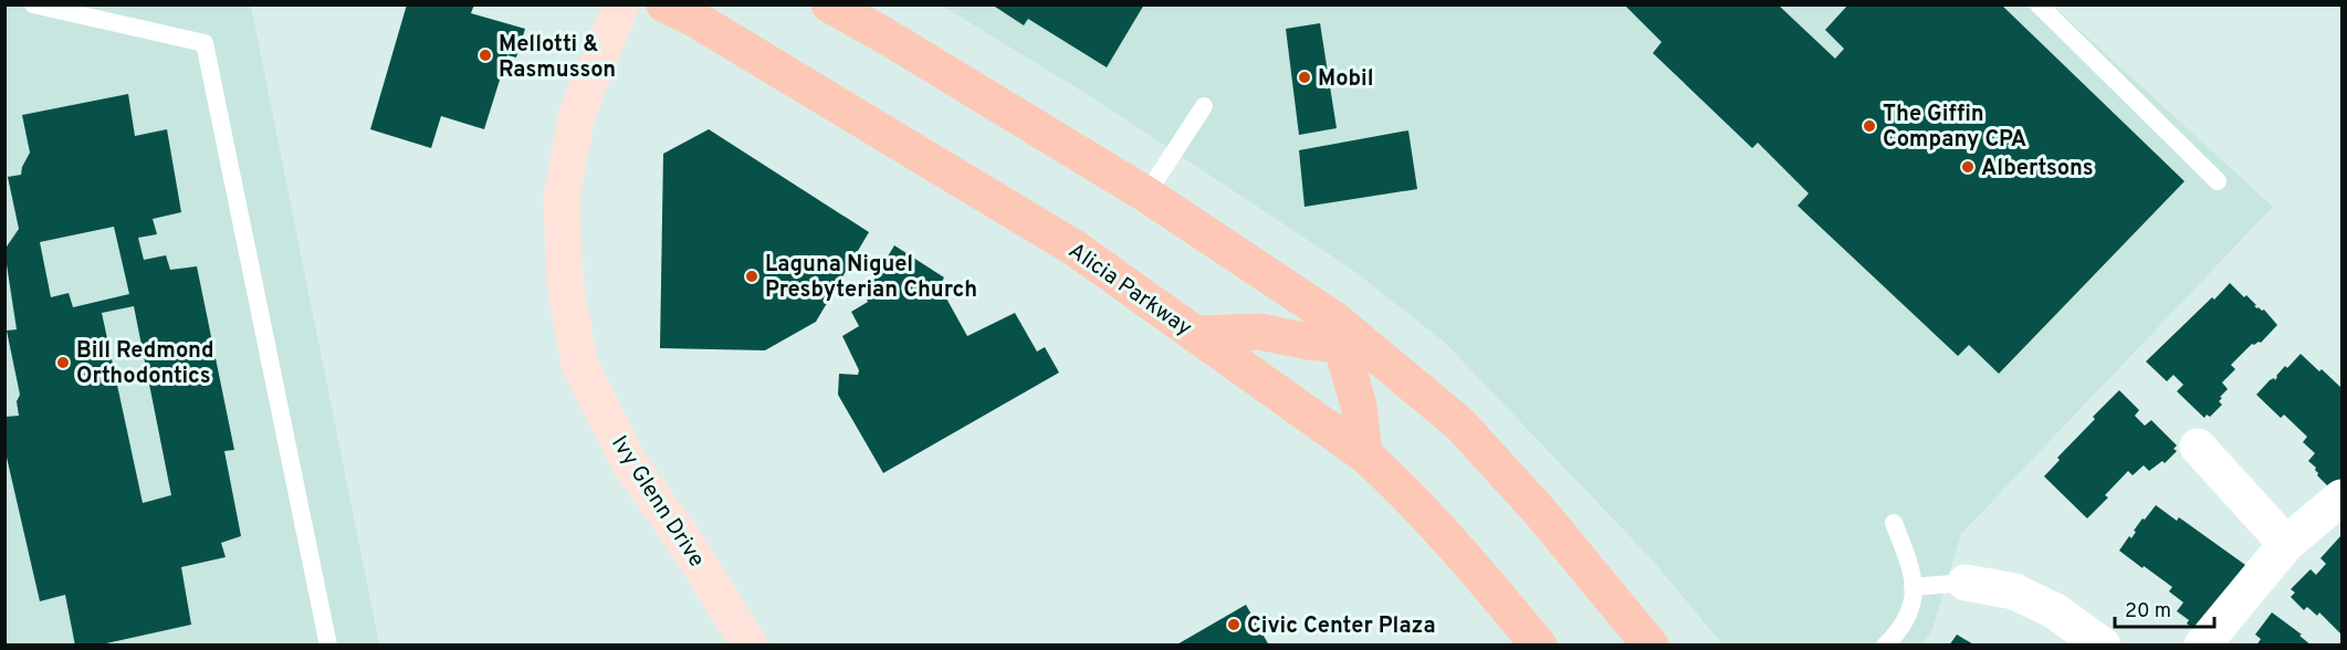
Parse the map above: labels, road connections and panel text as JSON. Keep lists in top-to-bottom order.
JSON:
{
  "streets": {
    "main road": ["Alicia Parkway"],
    "street": ["Ivy Glenn Drive"]
  },
  "places": [
    "Mellotti & Rasmusson",
    "Mobil",
    "The Giffin Company CPA",
    "Albertsons",
    "Laguna Niguel Presbyterian Church",
    "Bill Redmond Orthodontics",
    "Civic Center Plaza"
  ],
  "scale_bar": "20 m"
}
